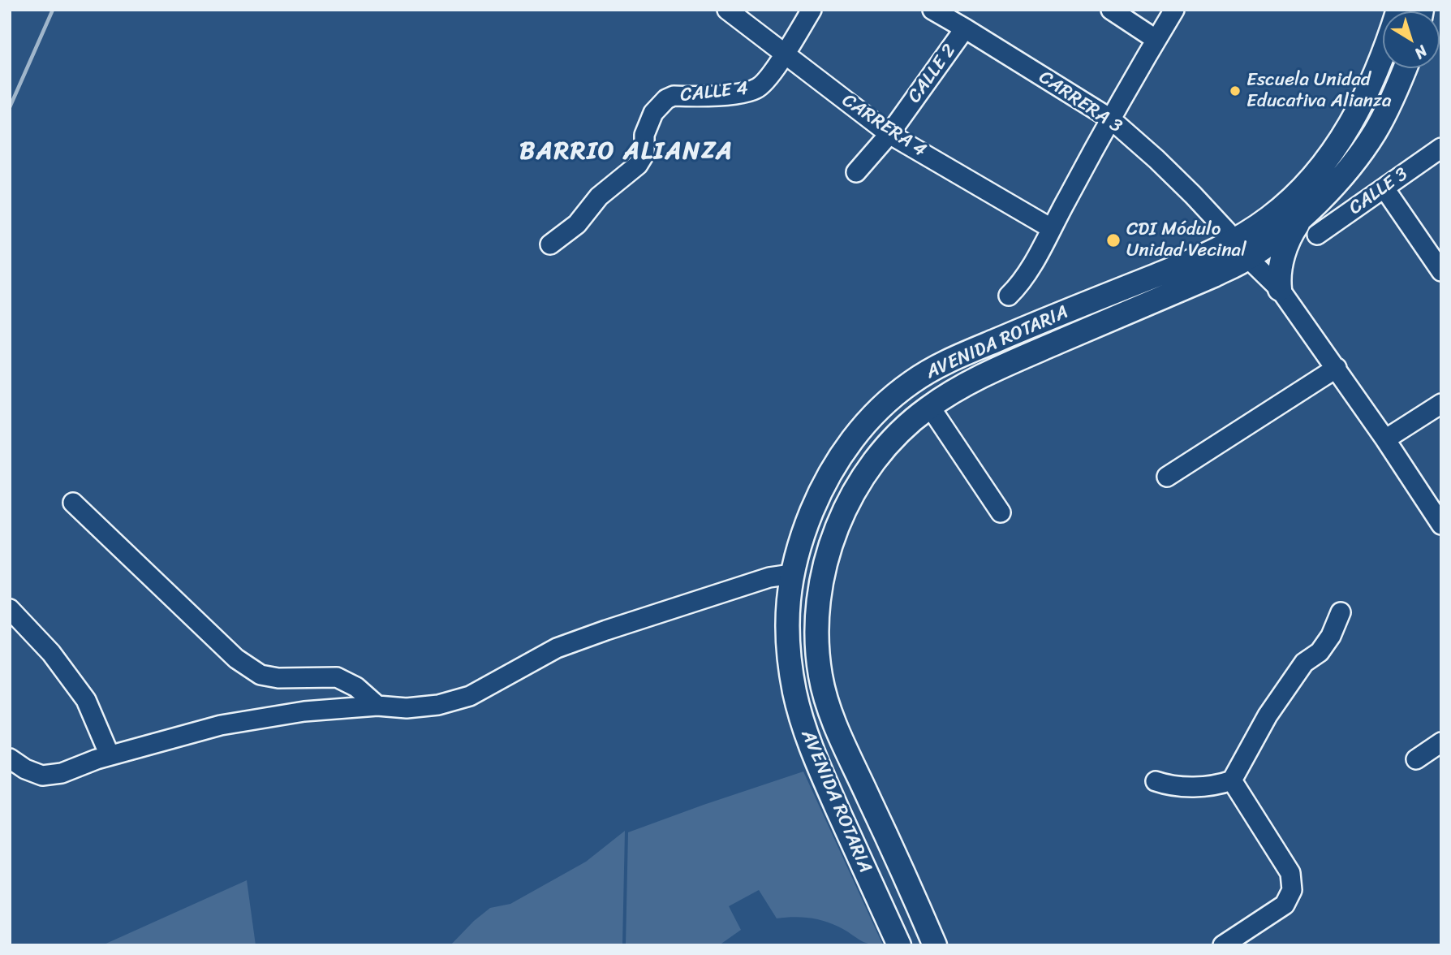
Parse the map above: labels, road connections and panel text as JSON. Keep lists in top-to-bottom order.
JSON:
{
  "streets": {
    "main road": ["AVENIDA ROTARIA"],
    "street": [
      "CALLE 2",
      "CALLE 4",
      "CARRERA 3",
      "CARRERA 4",
      "CALLE 3"
    ]
  },
  "crossings": [
    ["CALLE 2", "CARRERA 3"],
    ["CALLE 2", "CARRERA 4"],
    ["CALLE 4", "CARRERA 4"],
    ["CARRERA 3", "AVENIDA ROTARIA"]
  ],
  "districts": ["BARRIO ALIANZA"],
  "places": ["Escuela Unidad Educativa Alianza", "CDI Módulo Unidad Vecinal"],
  "north": "bottom right"
}
